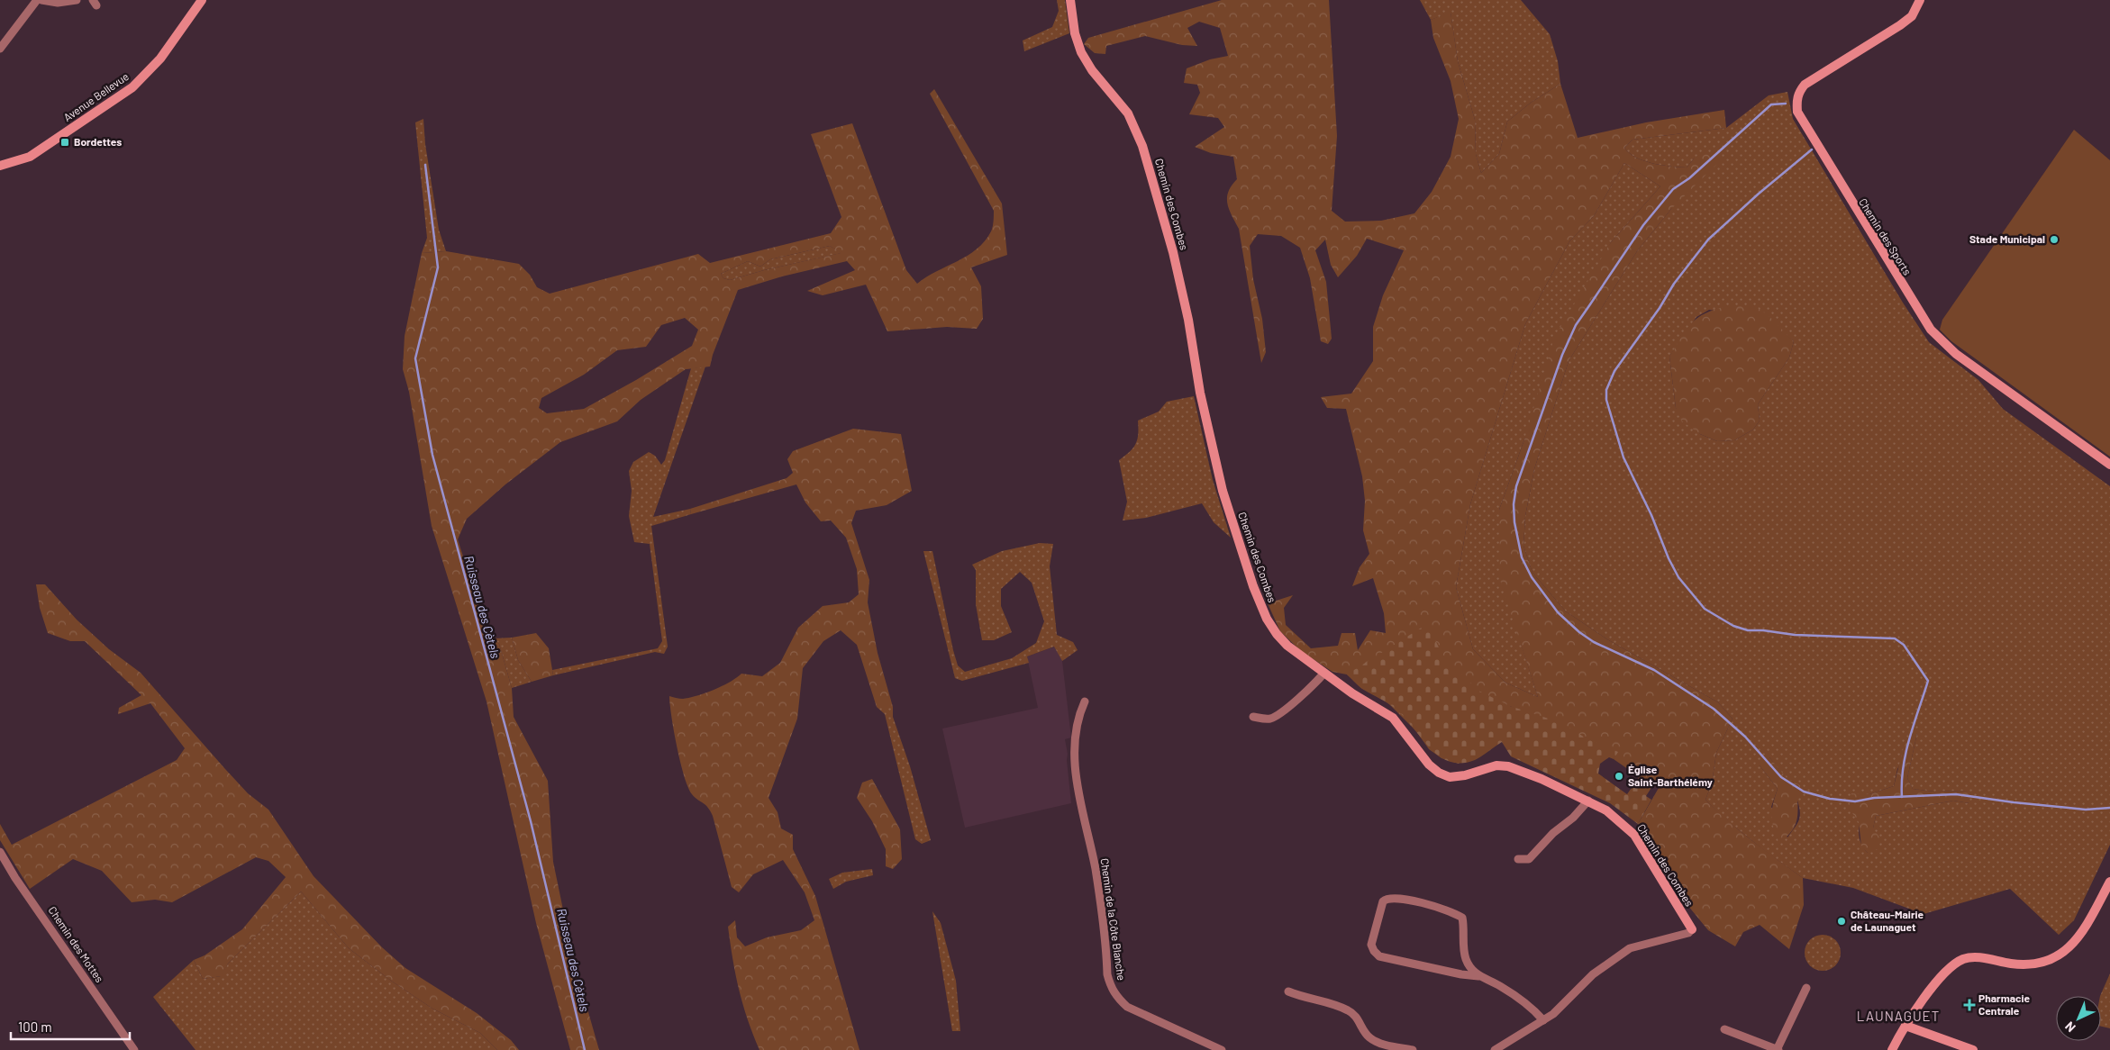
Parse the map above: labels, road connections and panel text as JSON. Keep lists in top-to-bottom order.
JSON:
{
  "streets": {
    "street": [
      "Avenue Bellevue",
      "Chemin des Combes",
      "Chemin des Sports",
      "Chemin de la Côte Blanche",
      "Chemin des Mottes"
    ]
  },
  "districts": ["LAUNAGUET"],
  "water": ["Ruisseau des Cètels"],
  "places": {
    "transit": ["Bordettes"],
    "other": ["Stade Municipal", "Église Saint-Barthélémy", "Château-Mairie de Launaguet"],
    "health": ["Pharmacie Centrale"]
  },
  "scale_bar": "100 m",
  "north": "bottom left"
}
